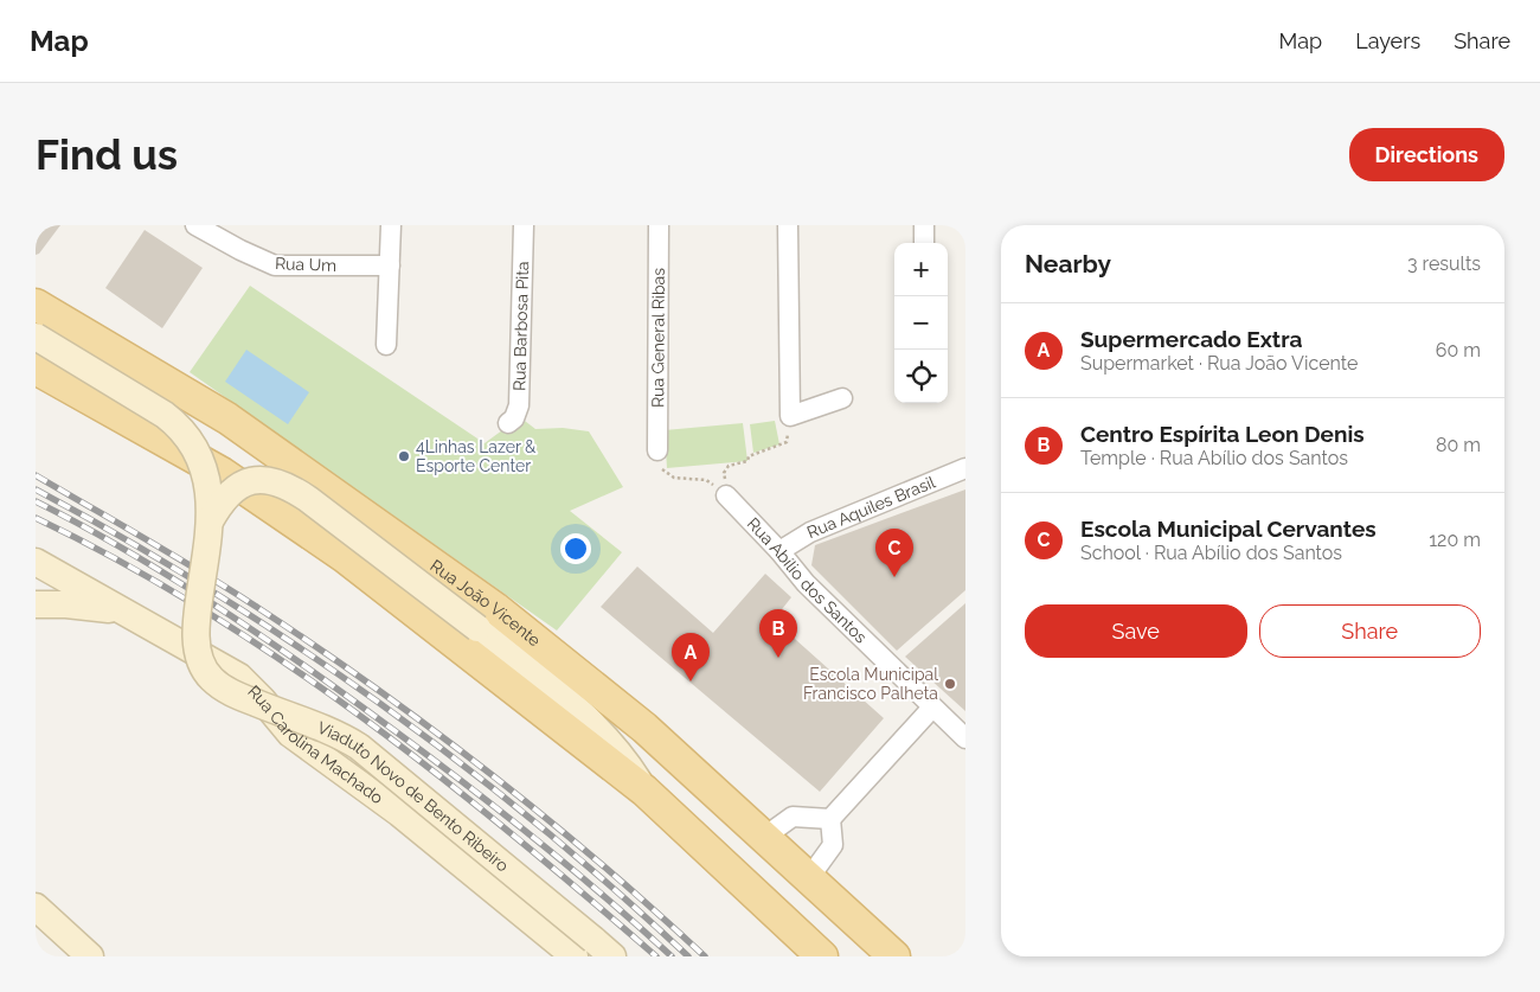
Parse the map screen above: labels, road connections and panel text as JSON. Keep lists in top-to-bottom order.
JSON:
{
  "streets": {
    "main road": ["Rua João Vicente", "Rua Carolina Machado", "Viaduto Novo de Bento Ribeiro"],
    "street": [
      "Rua Um",
      "Rua Barbosa Pita",
      "Rua General Ribas",
      "Rua Aquiles Brasil",
      "Rua Abílio dos Santos"
    ]
  },
  "crossings": [
    ["Rua Aquiles Brasil", "Rua Abílio dos Santos"],
    ["Rua Carolina Machado", "Viaduto Novo de Bento Ribeiro"]
  ],
  "places": ["4Linhas Lazer & Esporte Center", "Escola Municipal Francisco Palheta"],
  "page": {
    "header": "Map",
    "nav": ["Map", "Layers", "Share"],
    "buttons": [
      "Directions",
      ["Save", "Share"]
    ],
    "title": "Find us",
    "heading": ["Nearby", "3 results"],
    "map_buttons": ["+", "−"],
    "list": [
      {
        "mark": "A",
        "name": "Supermercado Extra",
        "note": "Supermarket · Rua João Vicente",
        "value": "60 m"
      },
      {
        "mark": "B",
        "name": "Centro Espírita Leon Denis",
        "note": "Temple · Rua Abílio dos Santos",
        "value": "80 m"
      },
      {
        "mark": "C",
        "name": "Escola Municipal Cervantes",
        "note": "School · Rua Abílio dos Santos",
        "value": "120 m"
      }
    ],
    "pins": ["C", "B", "A"]
  }
}
